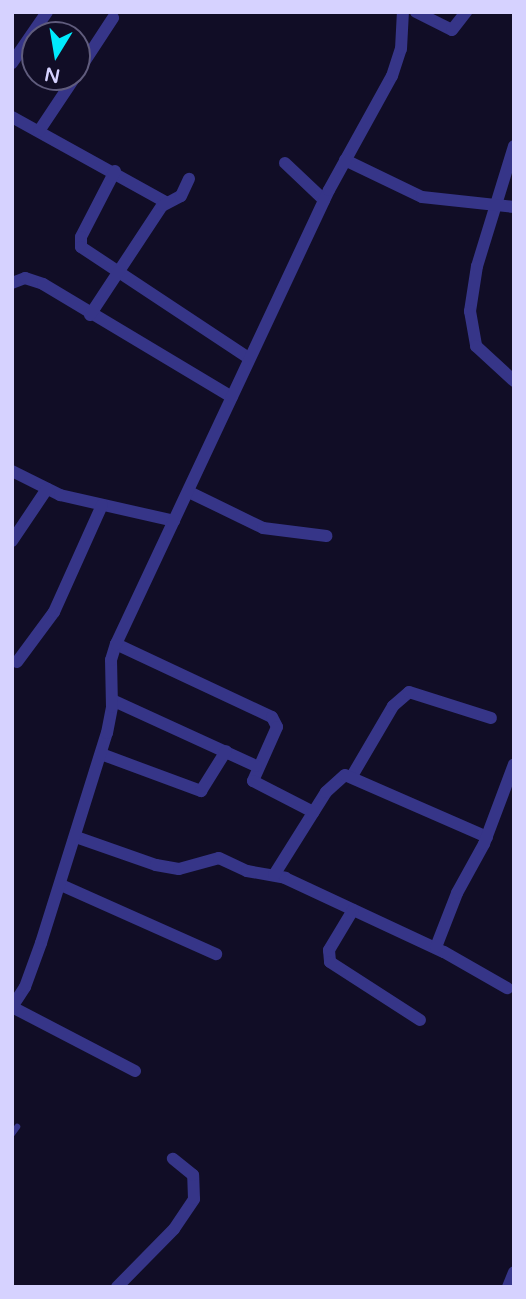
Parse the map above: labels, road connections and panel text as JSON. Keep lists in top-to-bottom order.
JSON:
{
  "north": "bottom"
}
